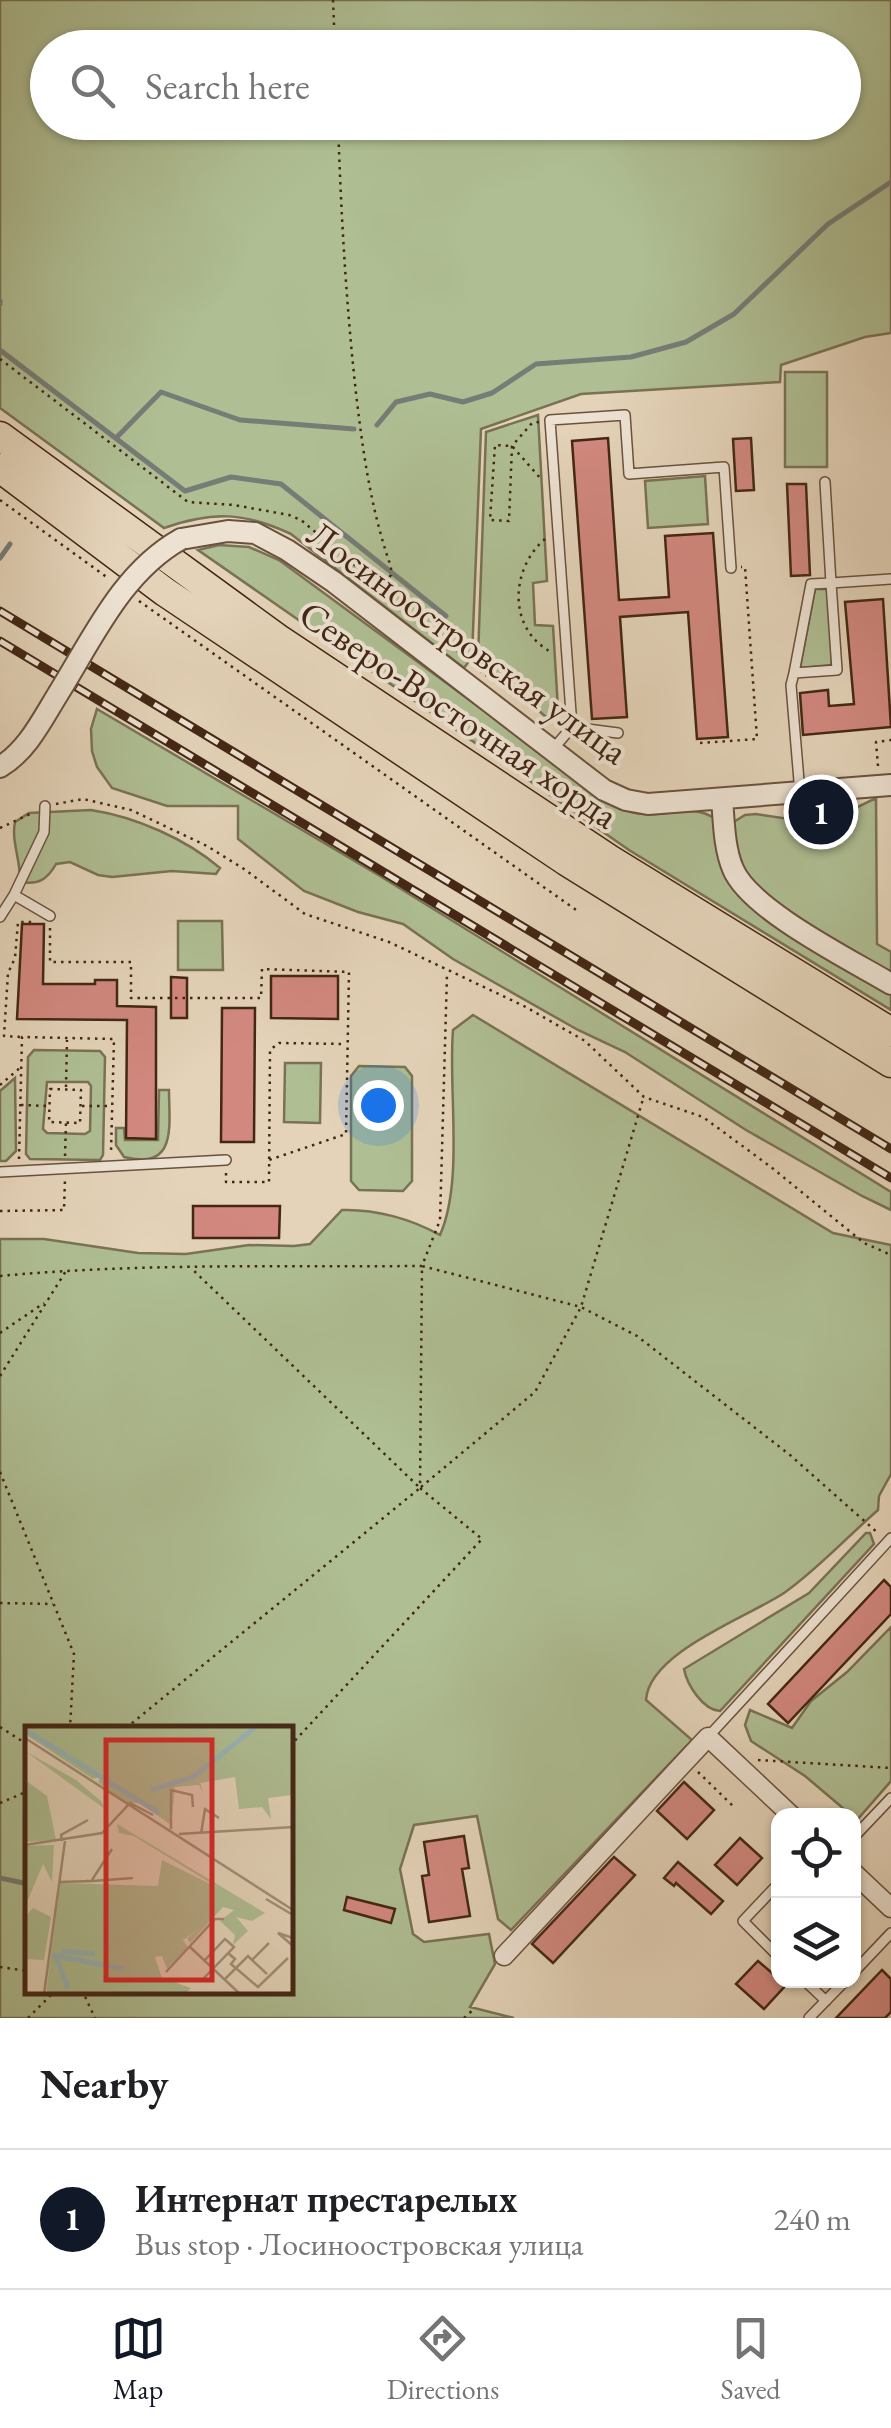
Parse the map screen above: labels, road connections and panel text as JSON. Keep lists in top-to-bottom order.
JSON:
{
  "streets": {
    "main road": ["Северо-Восточная хорда"],
    "street": ["Лосиноостровская улица"]
  },
  "page": {
    "search": "Search here",
    "pins": "1",
    "heading": "Nearby",
    "list": [
      {
        "mark": "1",
        "name": "Интернат престарелых",
        "note": "Bus stop · Лосиноостровская улица",
        "value": "240 m"
      }
    ],
    "nav": ["Map", "Directions", "Saved"]
  }
}
